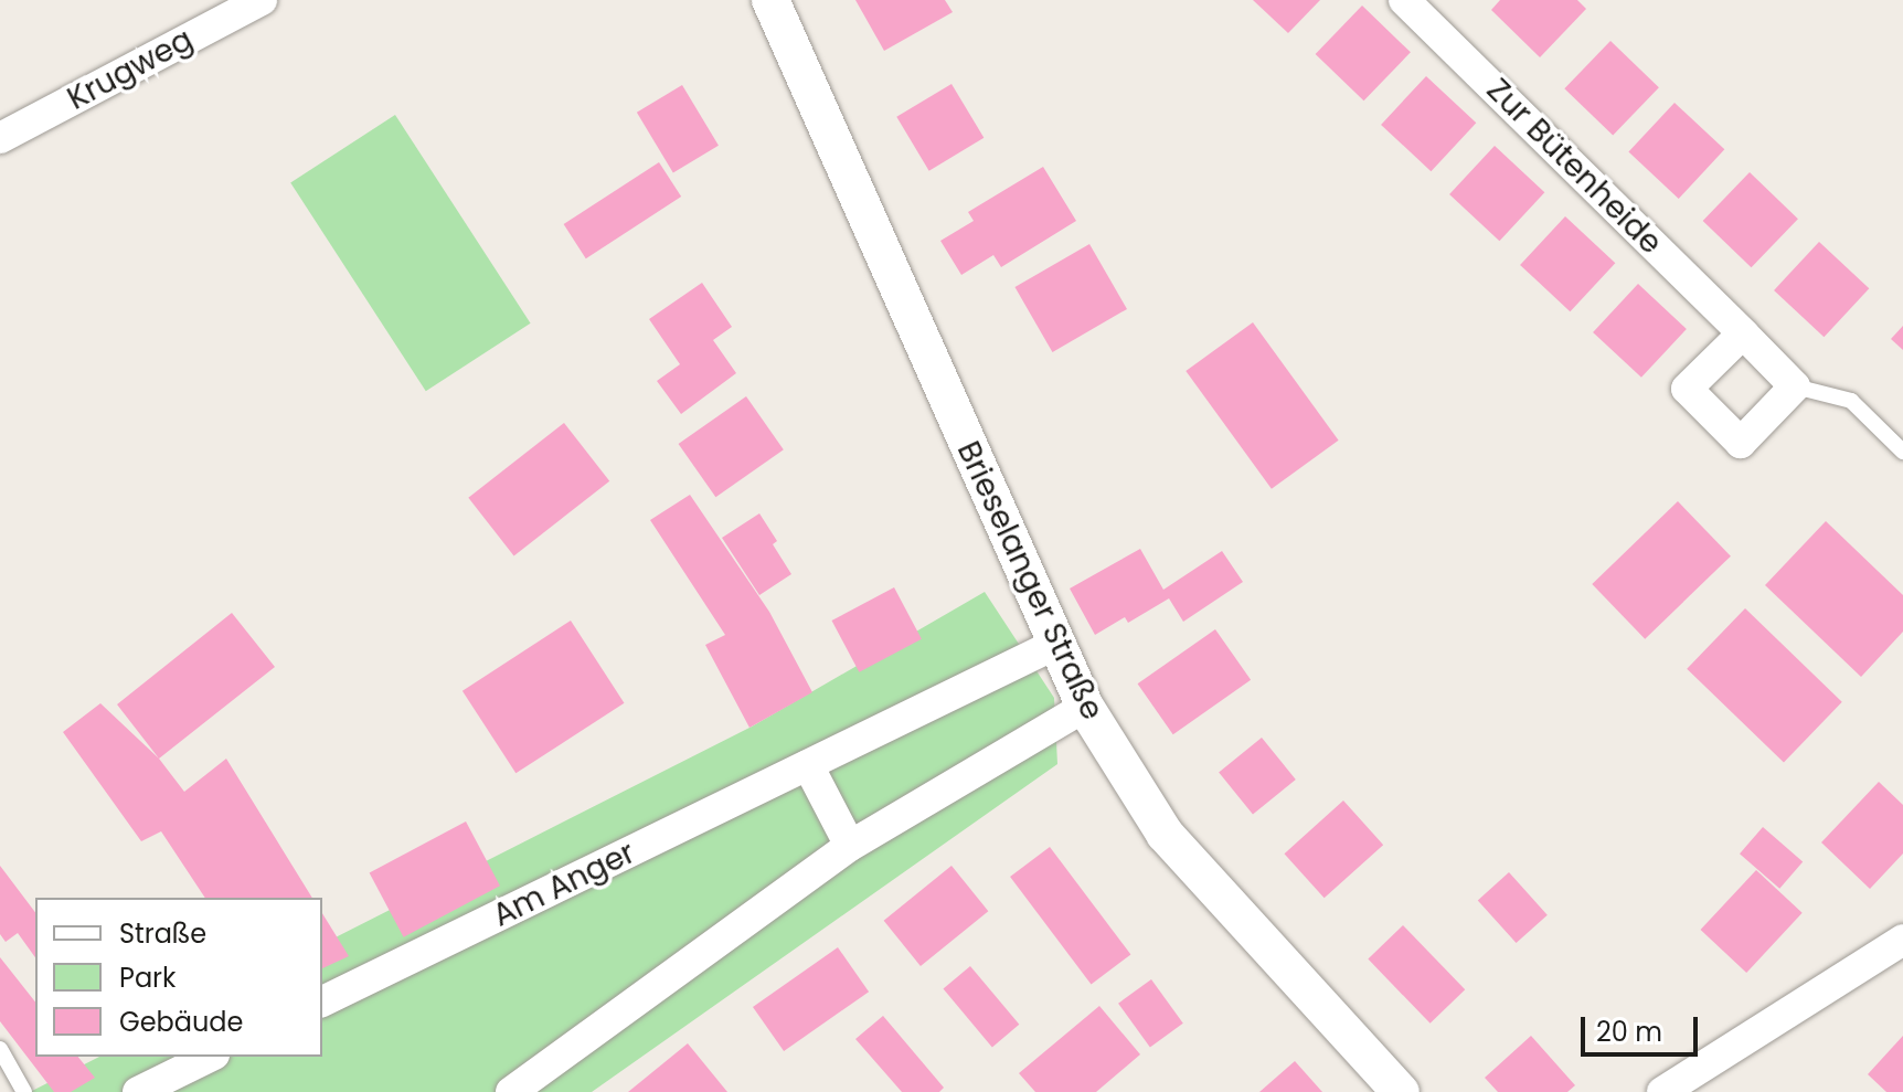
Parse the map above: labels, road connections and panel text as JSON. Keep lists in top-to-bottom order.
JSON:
{
  "streets": {
    "street": [
      "Krugweg",
      "Zur Bütenheide",
      "Brieselanger Straße",
      "Am Anger"
    ]
  },
  "crossings": [
    ["Brieselanger Straße", "Am Anger"]
  ],
  "legend": ["Straße", "Park", "Gebäude"],
  "scale_bar": "20 m"
}
